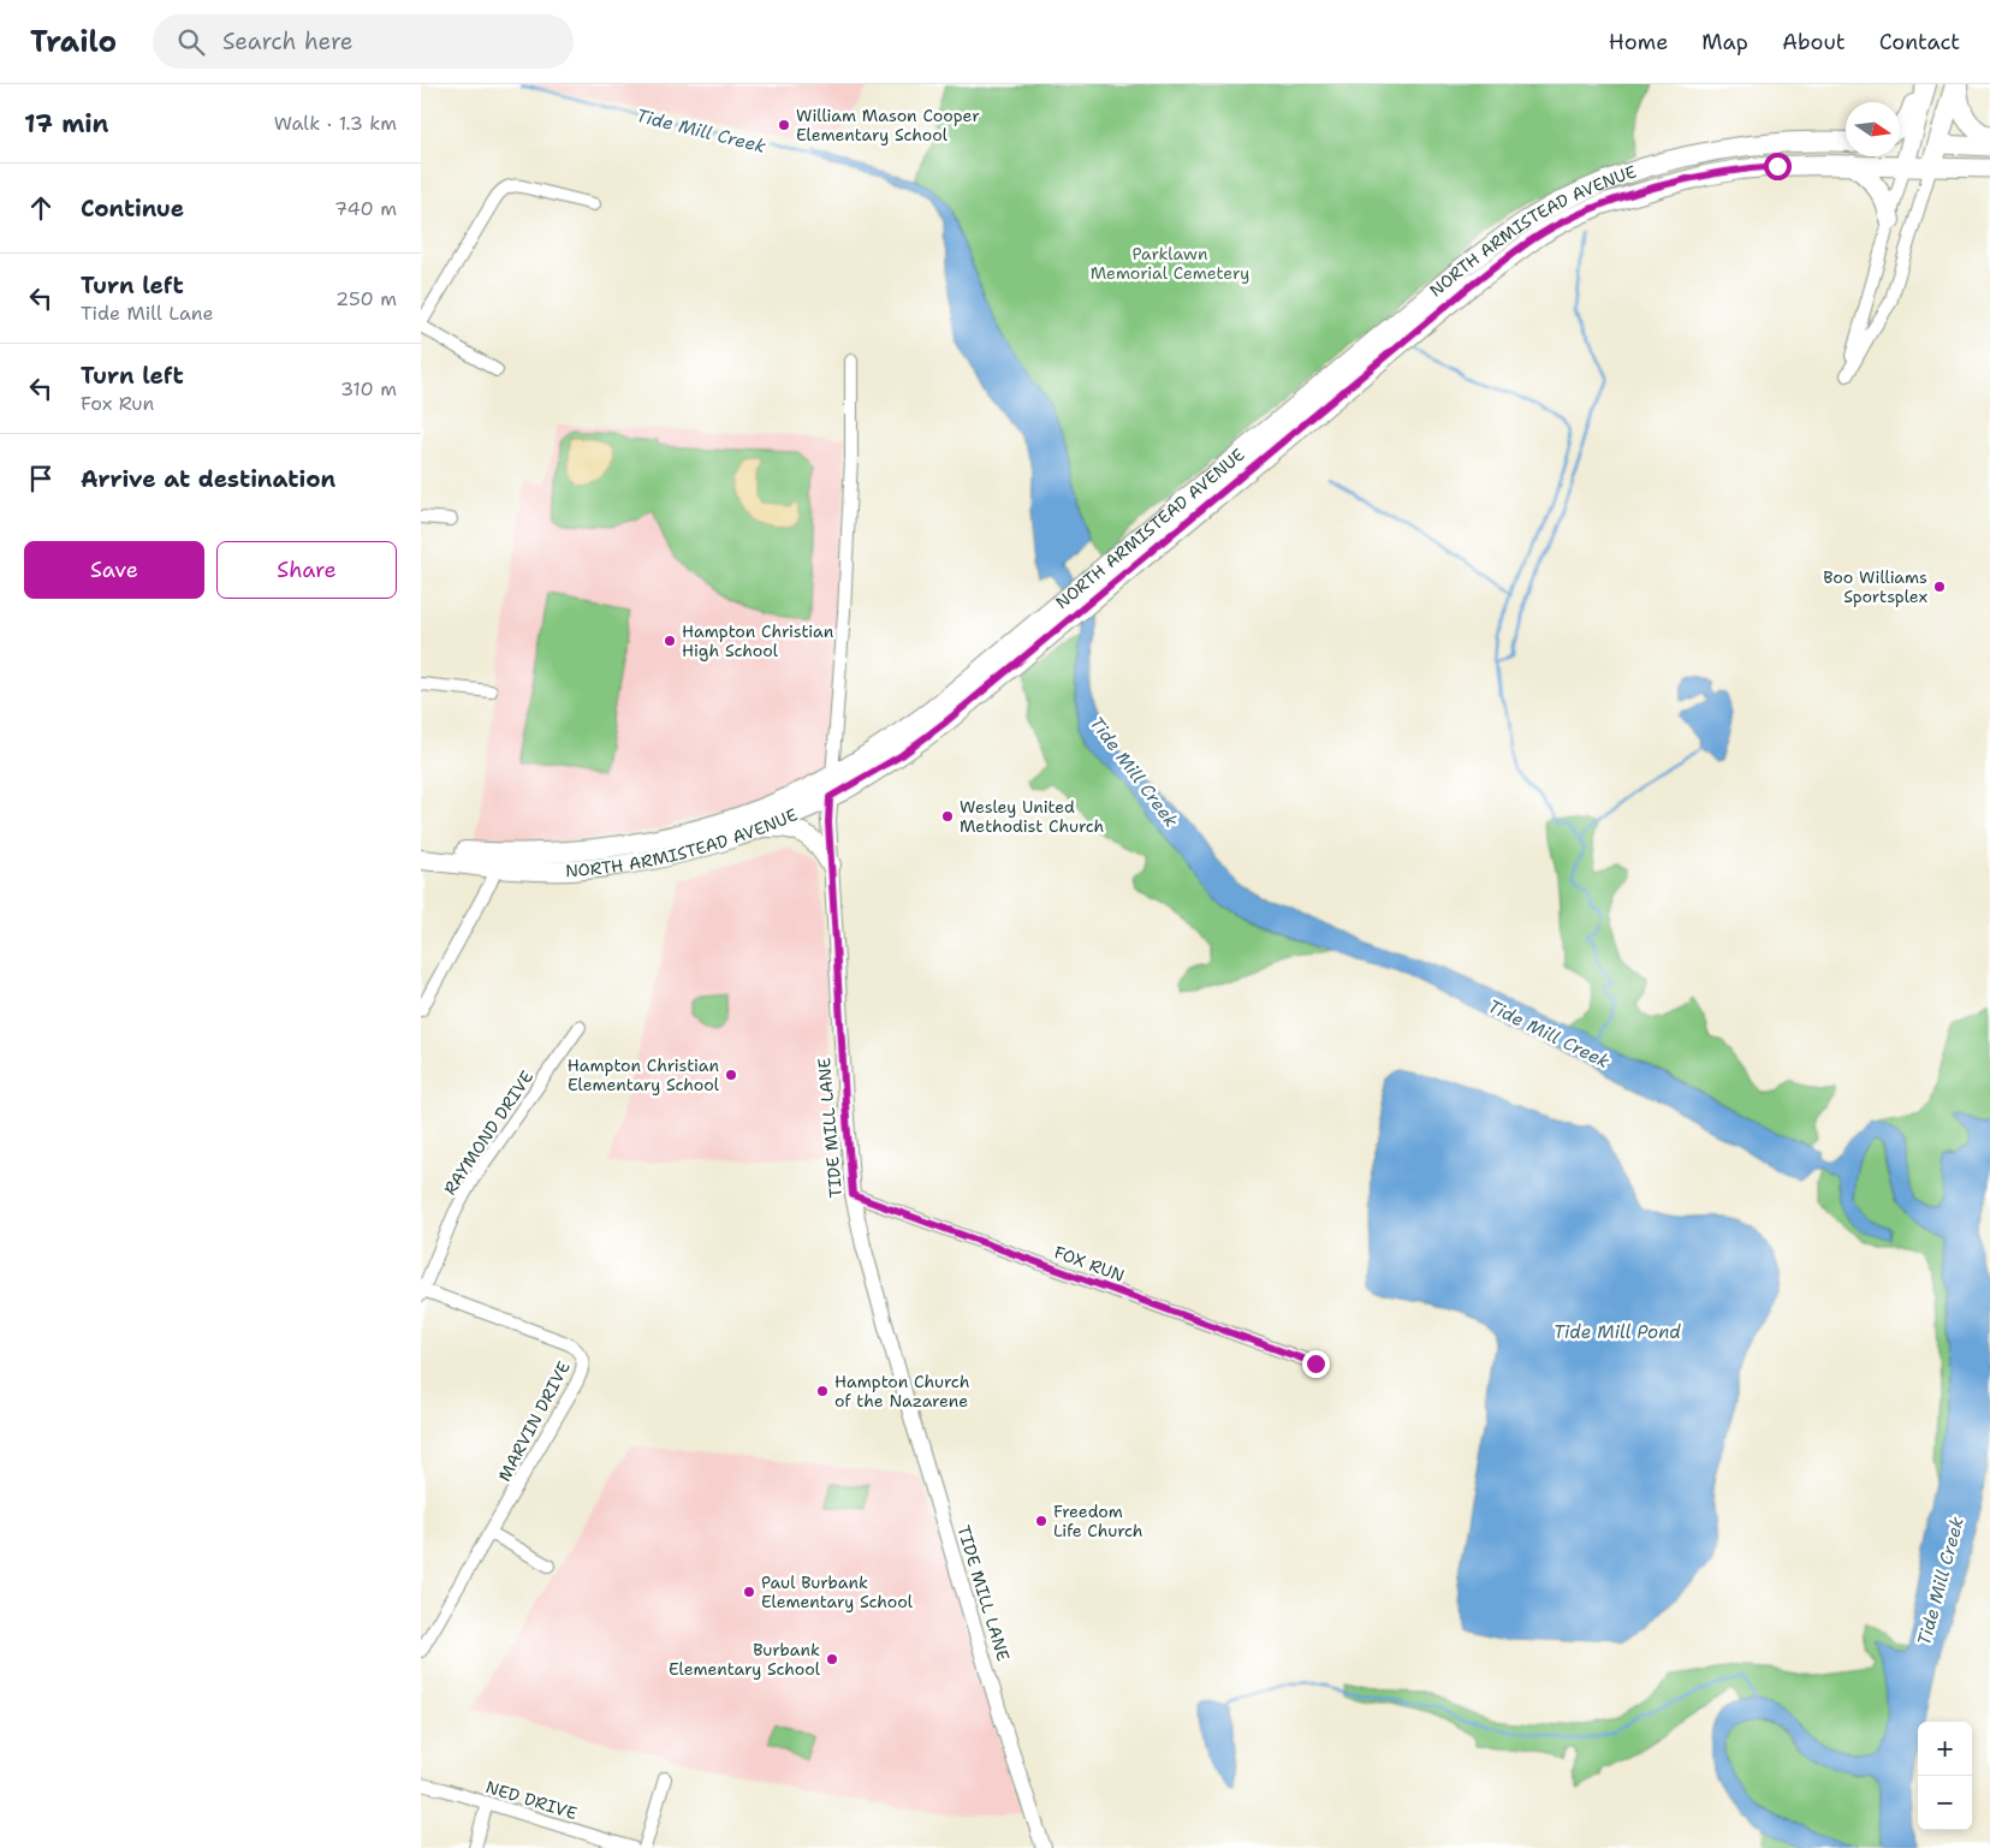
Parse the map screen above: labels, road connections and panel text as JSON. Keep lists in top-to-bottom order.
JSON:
{
  "streets": {
    "main road": ["NORTH ARMISTEAD AVENUE"],
    "street": [
      "TIDE MILL LANE",
      "RAYMOND DRIVE",
      "FOX RUN",
      "MARVIN DRIVE",
      "NED DRIVE"
    ]
  },
  "crossings": [
    ["NORTH ARMISTEAD AVENUE", "TIDE MILL LANE"],
    ["TIDE MILL LANE", "FOX RUN"],
    ["RAYMOND DRIVE", "MARVIN DRIVE"]
  ],
  "water": ["Tide Mill Creek", "Tide Mill Pond"],
  "parks": ["Parklawn Memorial Cemetery"],
  "places": [
    "William Mason Cooper Elementary School",
    "Boo Williams Sportsplex",
    "Hampton Christian High School",
    "Wesley United Methodist Church",
    "Hampton Christian Elementary School",
    "Hampton Church of the Nazarene",
    "Freedom Life Church",
    "Paul Burbank Elementary School",
    "Burbank Elementary School"
  ],
  "north": "right",
  "page": {
    "header": "Trailo",
    "search": "Search here",
    "nav": [
      "Home",
      "Map",
      "About",
      "Contact"
    ],
    "heading": ["17 min", "Walk · 1.3 km"],
    "list": [
      ["Continue", "740 m"],
      ["Turn left", "Tide Mill Lane", "250 m"],
      ["Turn left", "Fox Run", "310 m"],
      "Arrive at destination"
    ],
    "buttons": ["Save", "Share"],
    "map_buttons": ["+", "−"]
  }
}
